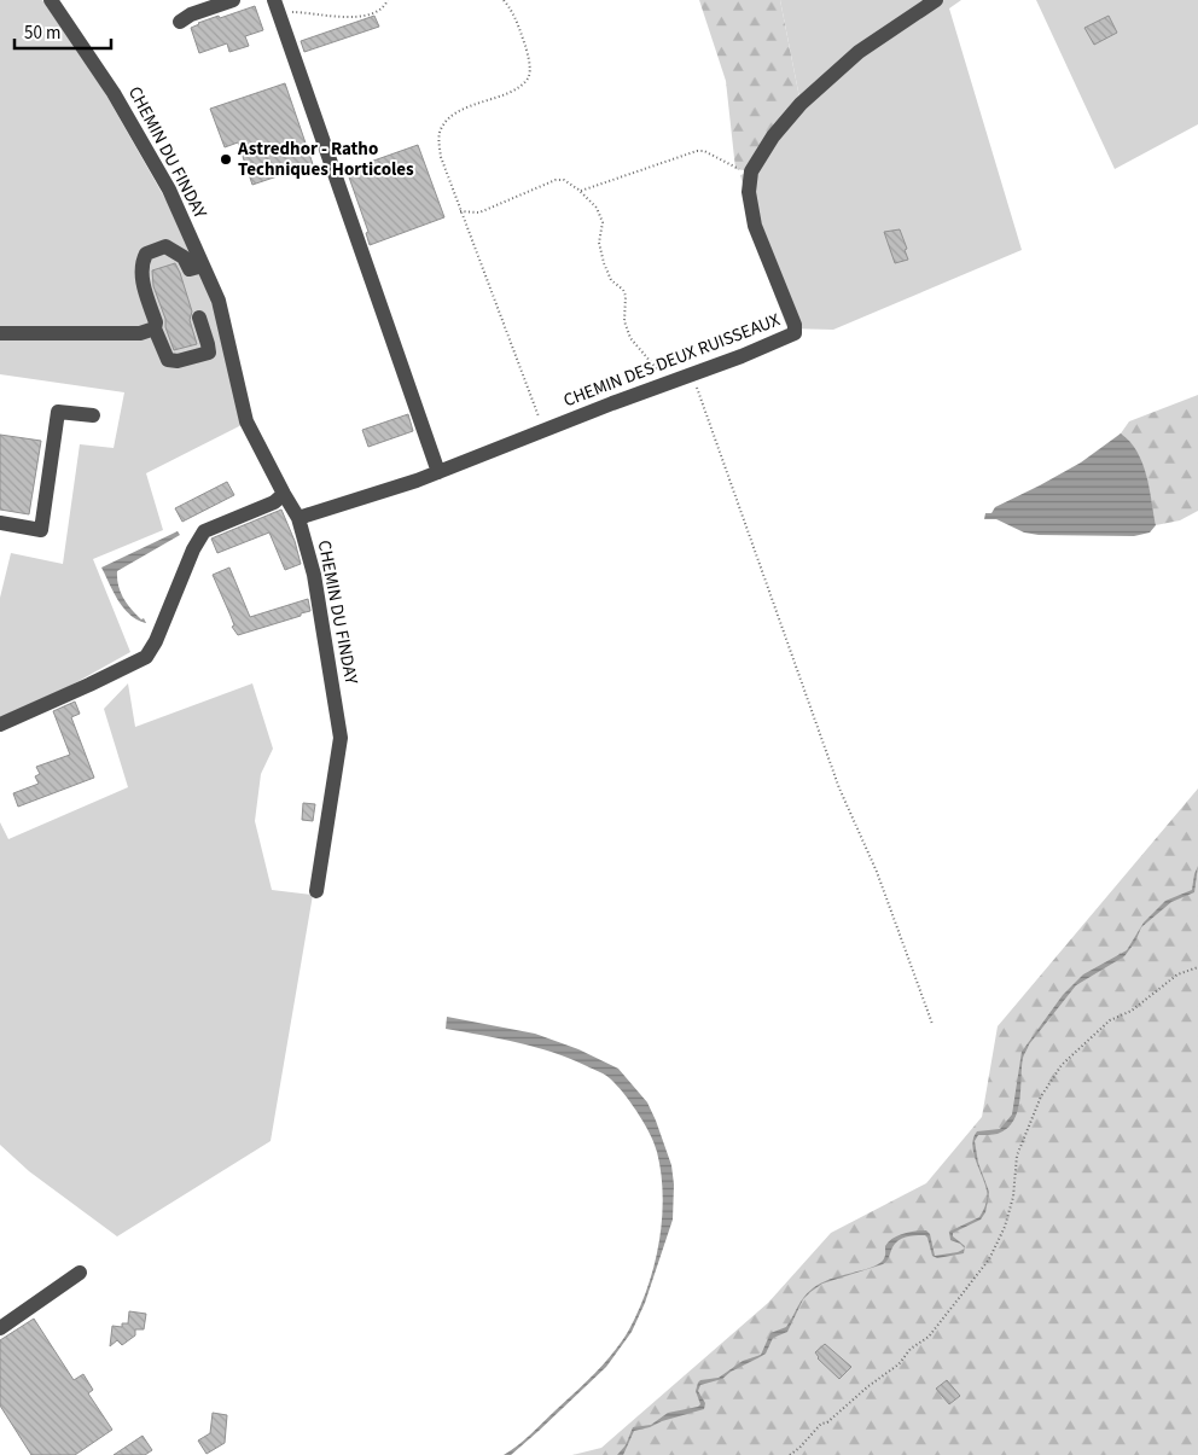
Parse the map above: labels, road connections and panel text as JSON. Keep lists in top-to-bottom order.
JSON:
{
  "streets": {
    "street": ["CHEMIN DU FINDAY", "CHEMIN DES DEUX RUISSEAUX"]
  },
  "crossings": [
    ["CHEMIN DU FINDAY", "CHEMIN DES DEUX RUISSEAUX"]
  ],
  "places": ["Astredhor - Ratho Techniques Horticoles"],
  "scale_bar": "50 m"
}
